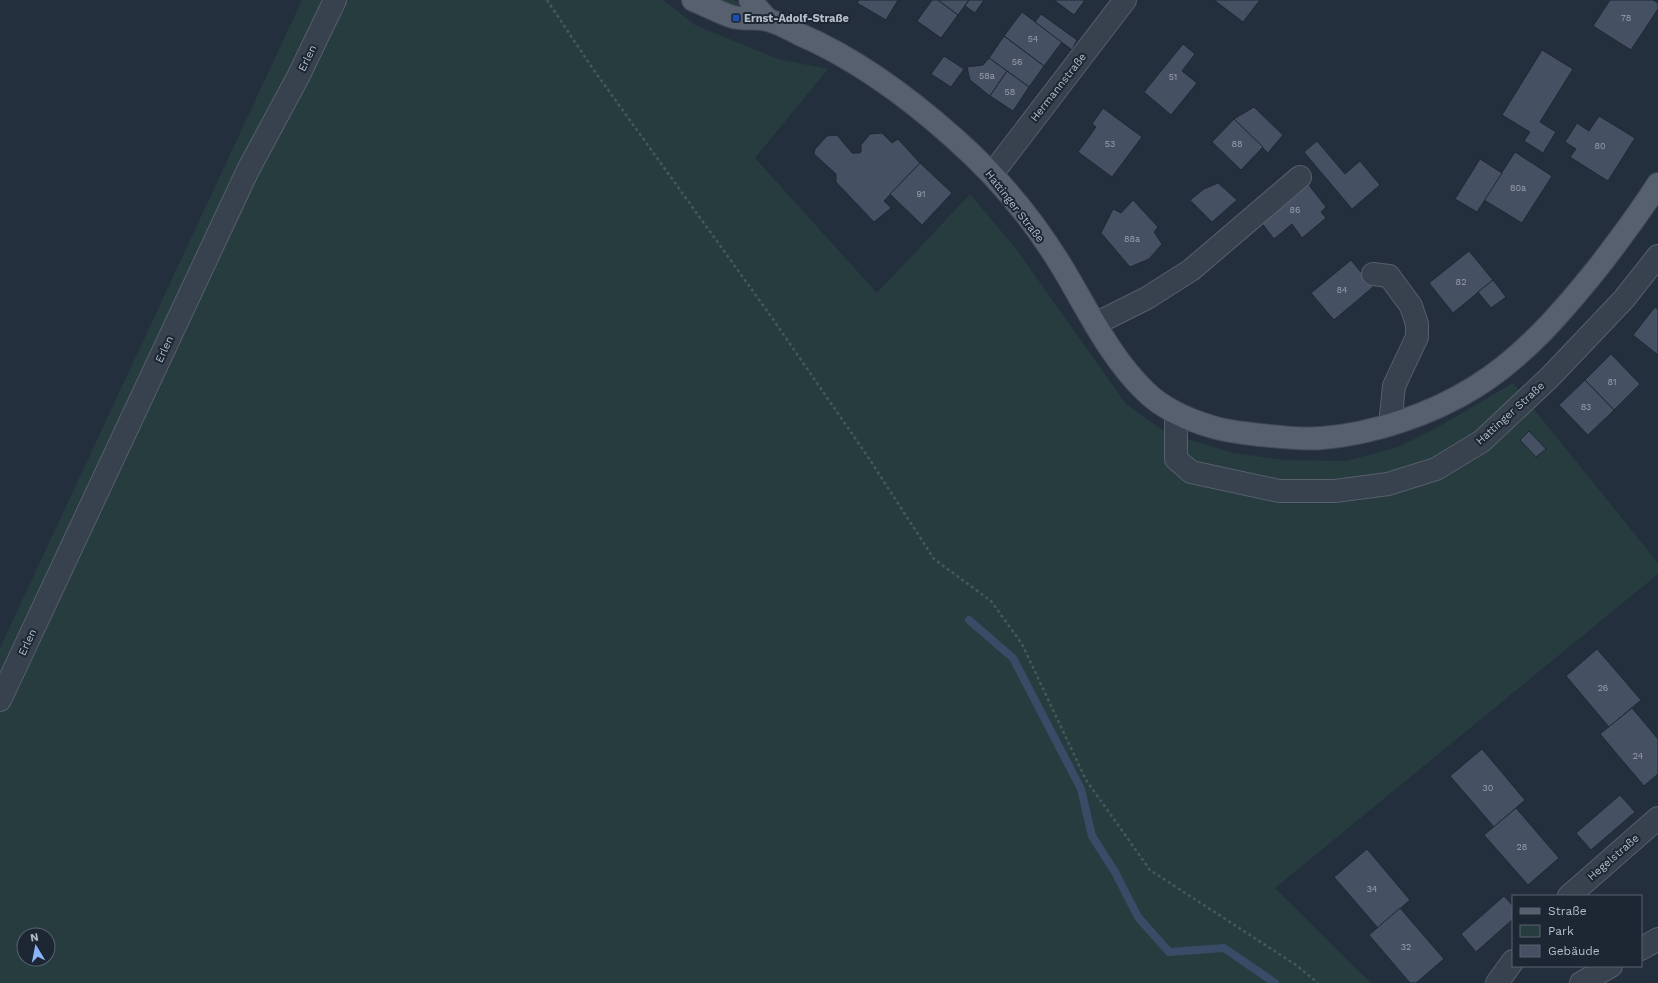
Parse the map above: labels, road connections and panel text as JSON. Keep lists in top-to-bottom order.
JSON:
{
  "streets": {
    "main road": ["Hattinger Straße"],
    "street": ["Erlen", "Hermannstraße", "Hegelstraße"]
  },
  "crossings": [
    ["Hermannstraße", "Hattinger Straße"]
  ],
  "places": {
    "transit": ["Ernst-Adolf-Straße"]
  },
  "house_numbers": [
    "78",
    "54",
    "56",
    "58a",
    "51",
    "58",
    "53",
    "88",
    "80",
    "80a",
    "91",
    "86",
    "88a",
    "82",
    "84",
    "81",
    "83",
    "26",
    "24",
    "30",
    "28",
    "34",
    "32"
  ],
  "legend": ["Straße", "Park", "Gebäude"],
  "north": "top"
}
